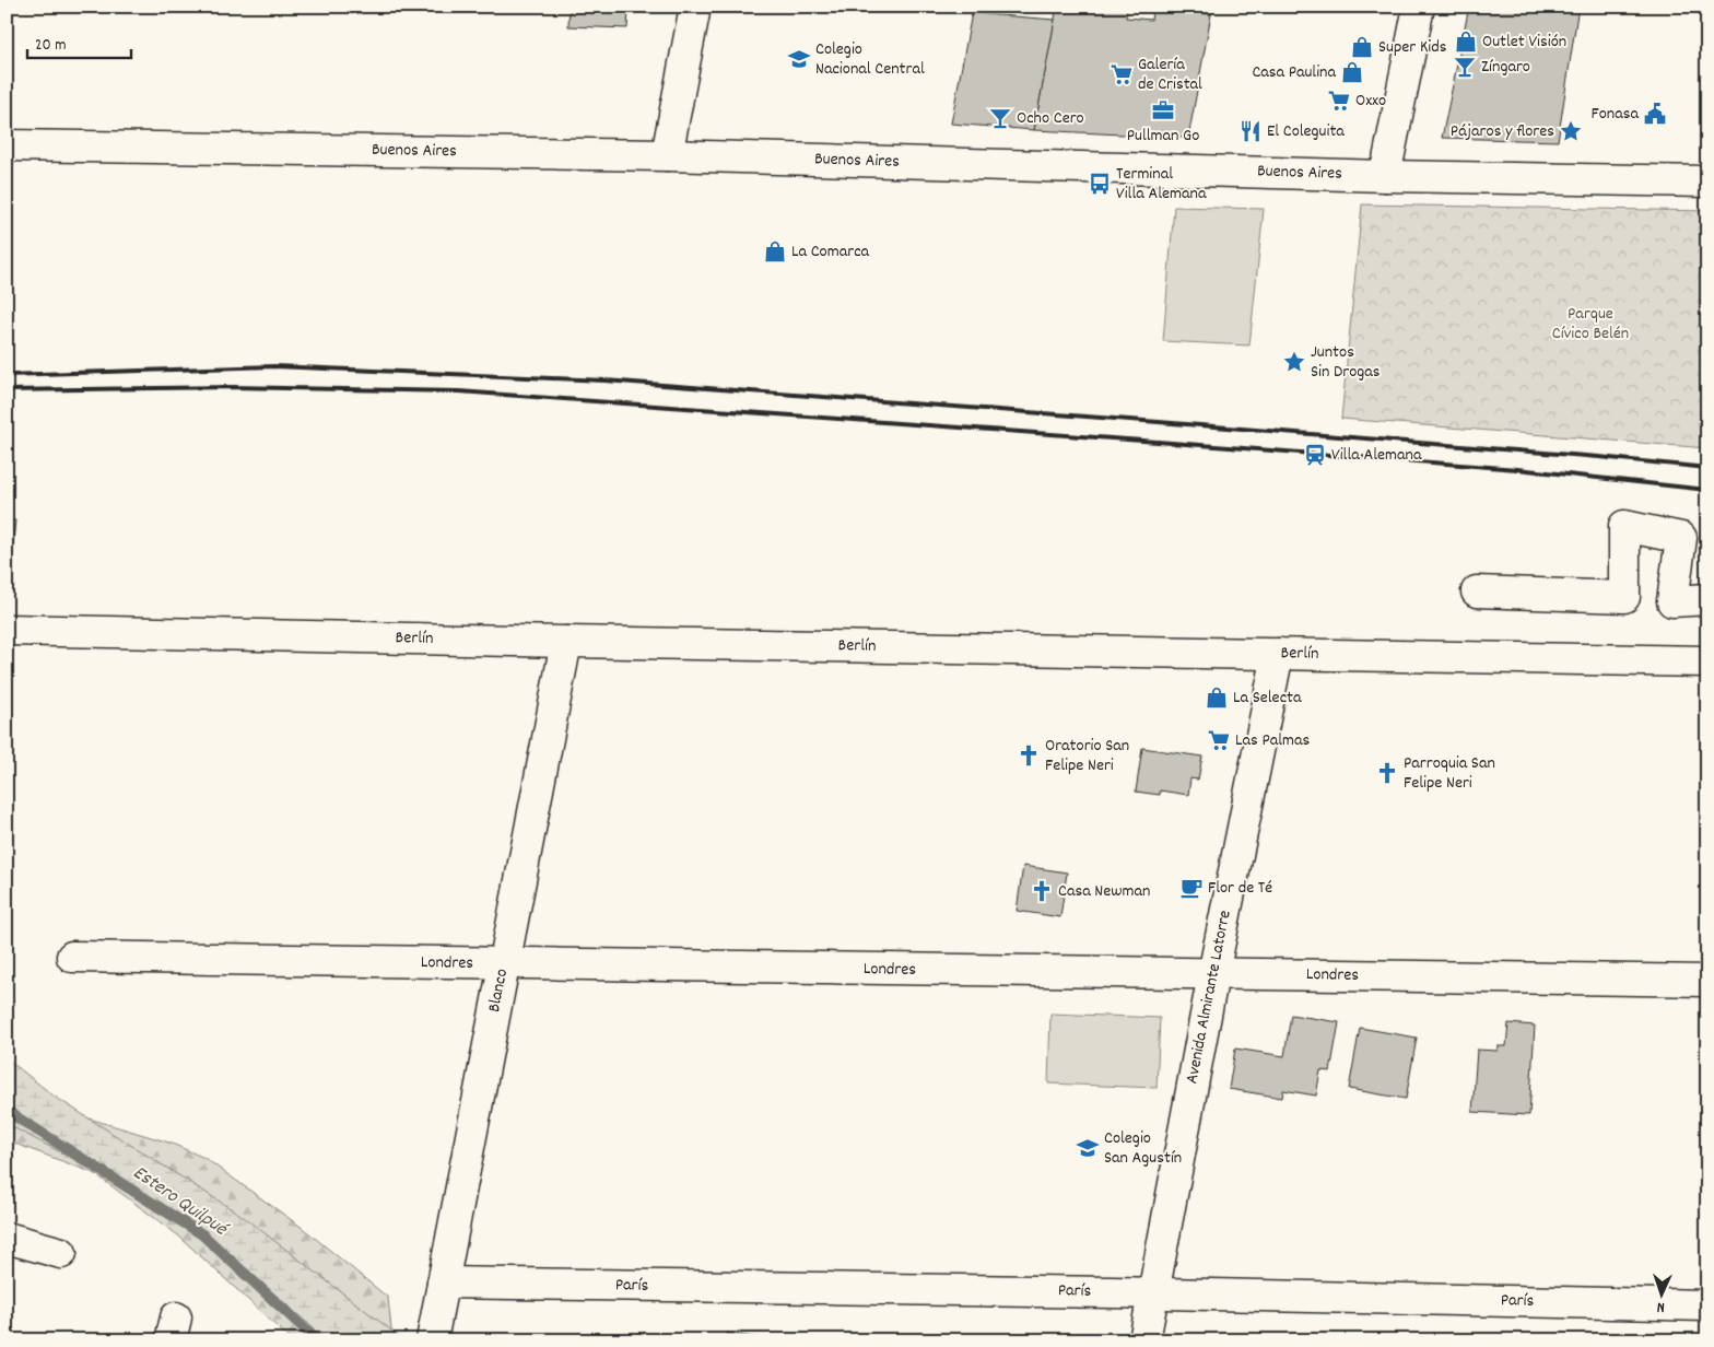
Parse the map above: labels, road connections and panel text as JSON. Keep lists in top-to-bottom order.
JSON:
{
  "streets": {
    "street": [
      "Buenos Aires",
      "Berlín",
      "Londres",
      "Blanco",
      "Avenida Almirante Latorre",
      "París"
    ]
  },
  "crossings": [
    ["Berlín", "Blanco"],
    ["Berlín", "Avenida Almirante Latorre"],
    ["Londres", "Blanco"],
    ["Londres", "Avenida Almirante Latorre"],
    ["Blanco", "París"],
    ["Avenida Almirante Latorre", "París"]
  ],
  "water": ["Estero Quilpué"],
  "parks": ["Parque Cívico Belén"],
  "places": {
    "shop": [
      "Outlet Visión",
      "Super Kids",
      "Casa Paulina",
      "La Comarca",
      "La Selecta"
    ],
    "school or university": ["Colegio Nacional Central", "Colegio San Agustín"],
    "bar": ["Zíngaro", "Ocho Cero"],
    "supermarket": ["Galería de Cristal", "Oxxo", "Las Palmas"],
    "office": ["Pullman Go"],
    "public building": ["Fonasa"],
    "restaurant": ["El Coleguita"],
    "place": ["Pájaros y flores", "Juntos Sin Drogas"],
    "bus stop": ["Terminal Villa Alemana"],
    "station": ["Villa Alemana"],
    "church": ["Oratorio San Felipe Neri", "Parroquia San Felipe Neri", "Casa Newman"],
    "cafe": ["Flor de Té"]
  },
  "scale_bar": "20 m",
  "north": "bottom"
}
